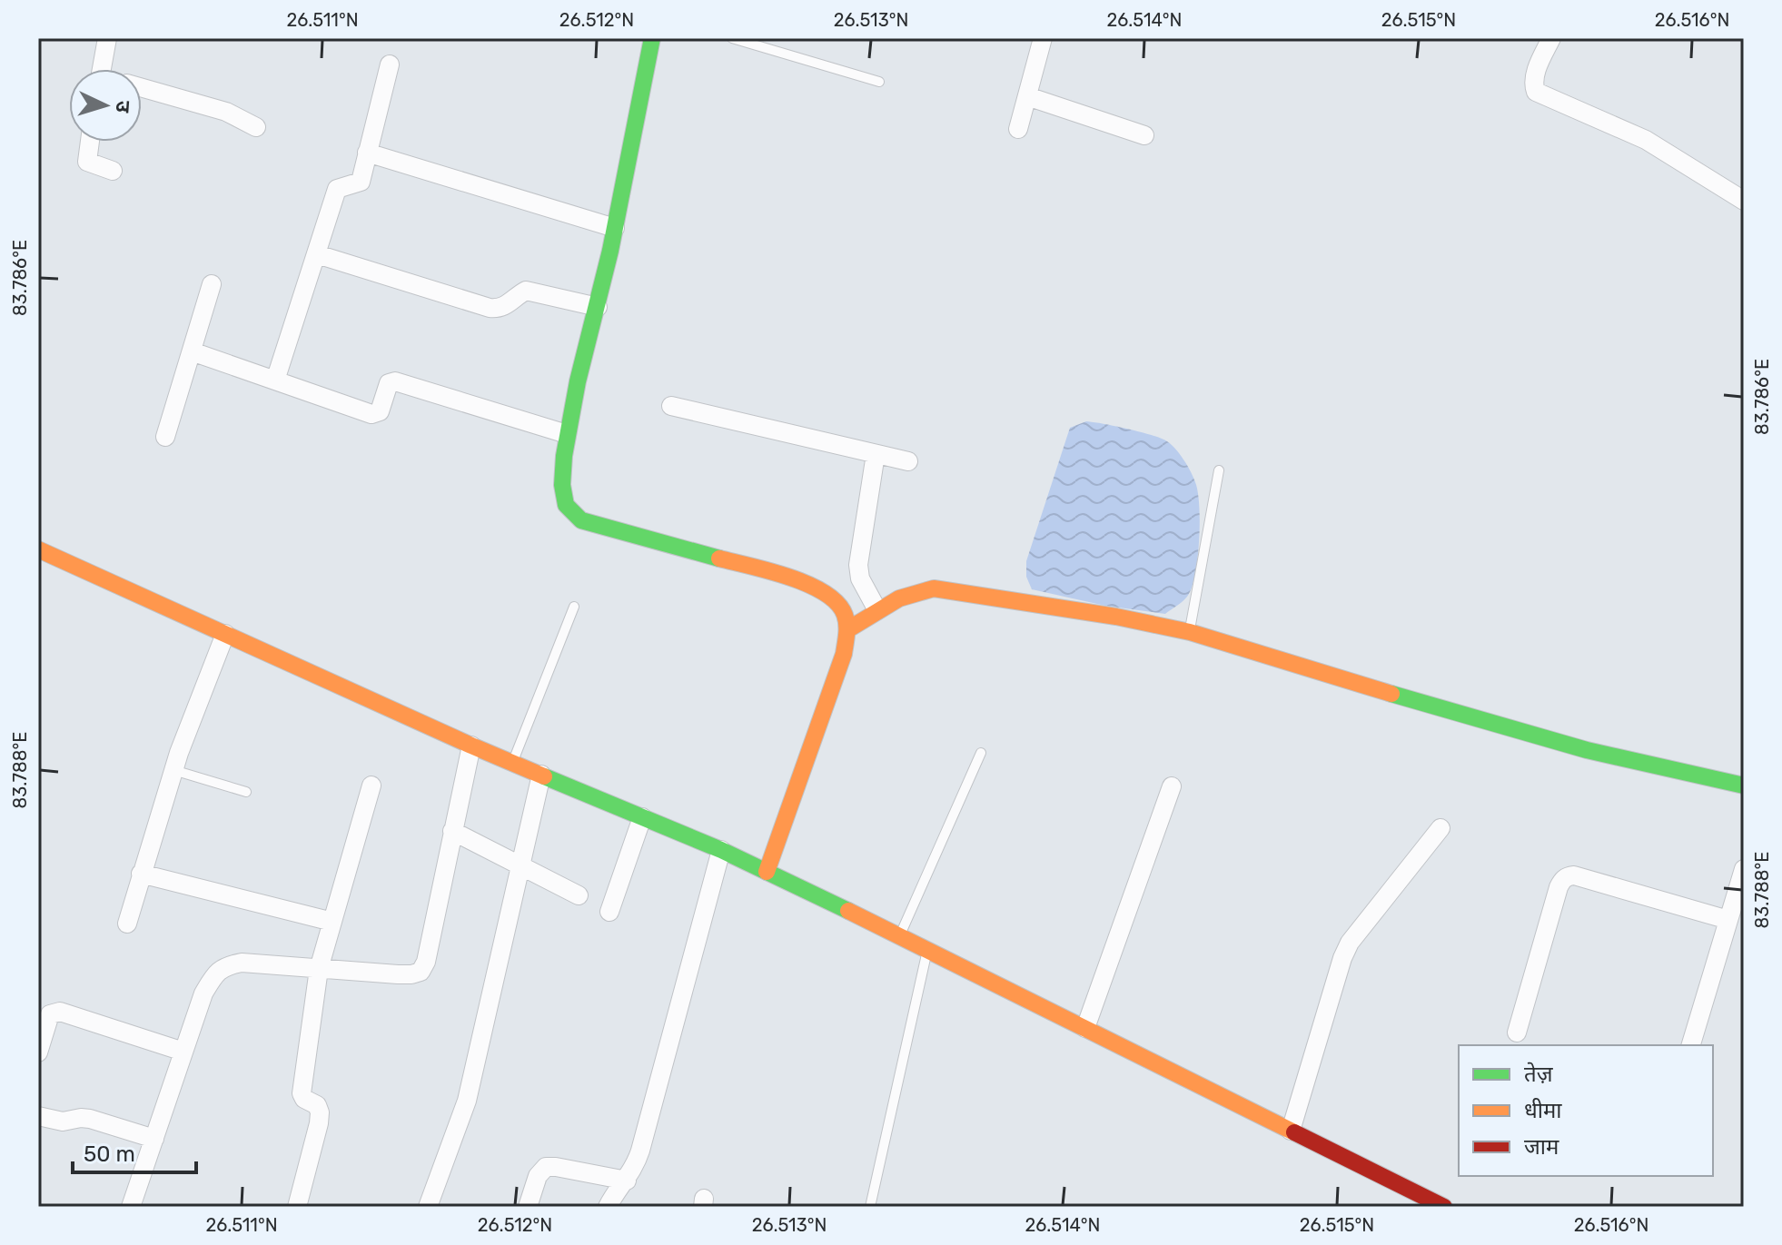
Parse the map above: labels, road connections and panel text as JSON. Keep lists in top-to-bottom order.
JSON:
{
  "legend": ["तेज़", "धीमा", "जाम"],
  "scale_bar": "50 m",
  "north": "right",
  "coordinates": [
    "26.511°N",
    "26.512°N",
    "26.513°N",
    "26.514°N",
    "26.515°N",
    "26.516°N",
    "83.786°E",
    "83.788°E"
  ]
}
